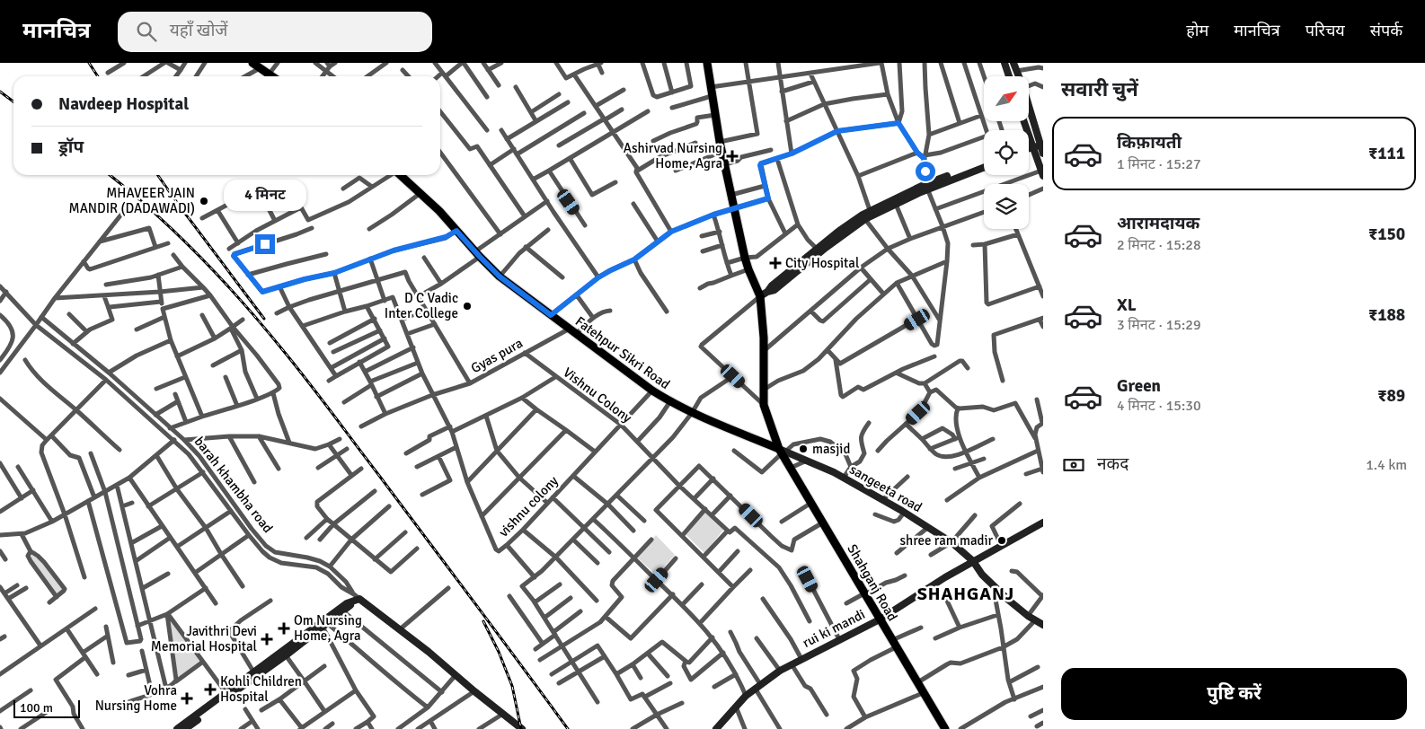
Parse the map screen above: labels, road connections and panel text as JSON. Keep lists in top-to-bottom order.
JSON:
{
  "streets": {
    "main road": ["Fatehpur Sikri Road", "Shahganj Road"],
    "street": [
      "Gyas pura",
      "Vishnu Colony",
      "barah khambha road",
      "sangeeta road",
      "vishnu colony",
      "rui ki mandi"
    ]
  },
  "crossings": [
    ["Fatehpur Sikri Road", "Gyas pura"],
    ["Fatehpur Sikri Road", "sangeeta road"],
    ["Fatehpur Sikri Road", "vishnu colony"],
    ["Fatehpur Sikri Road", "Shahganj Road"],
    ["Gyas pura", "Vishnu Colony"],
    ["Gyas pura", "vishnu colony"],
    ["Vishnu Colony", "vishnu colony"],
    ["sangeeta road", "Shahganj Road"],
    ["sangeeta road", "rui ki mandi"],
    ["Shahganj Road", "rui ki mandi"]
  ],
  "districts": ["SHAHGANJ"],
  "places": {
    "health": [
      "Ashirvad Nursing Home, Agra",
      "City Hospital",
      "Om Nursing Home, Agra",
      "Javithri Devi Memorial Hospital",
      "Kohli Children Hospital",
      "Vohra Nursing Home"
    ],
    "other": [
      "MHAVEER JAIN MANDIR (DADAWADI)",
      "D C Vadic Inter College",
      "masjid",
      "shree ram madir"
    ]
  },
  "scale_bar": "100 m",
  "north": "top right",
  "page": {
    "header": "मानचित्र",
    "search": "यहाँ खोजें",
    "nav": [
      "होम",
      "मानचित्र",
      "परिचय",
      "संपर्क"
    ],
    "heading": "सवारी चुनें",
    "banner": ["Navdeep Hospital", "ड्रॉप"],
    "list": [
      {
        "name": "किफ़ायती",
        "note": "1 मिनट · 15:27",
        "value": "₹111"
      },
      {
        "name": "आरामदायक",
        "note": "2 मिनट · 15:28",
        "value": "₹150"
      },
      {
        "name": "XL",
        "note": "3 मिनट · 15:29",
        "value": "₹188"
      },
      {
        "name": "Green",
        "note": "4 मिनट · 15:30",
        "value": "₹89"
      }
    ],
    "bubble": "4 मिनट",
    "pay": ["नकद", "1.4 km"],
    "buttons": "पुष्टि करें",
    "scale": "100 m"
  }
}
